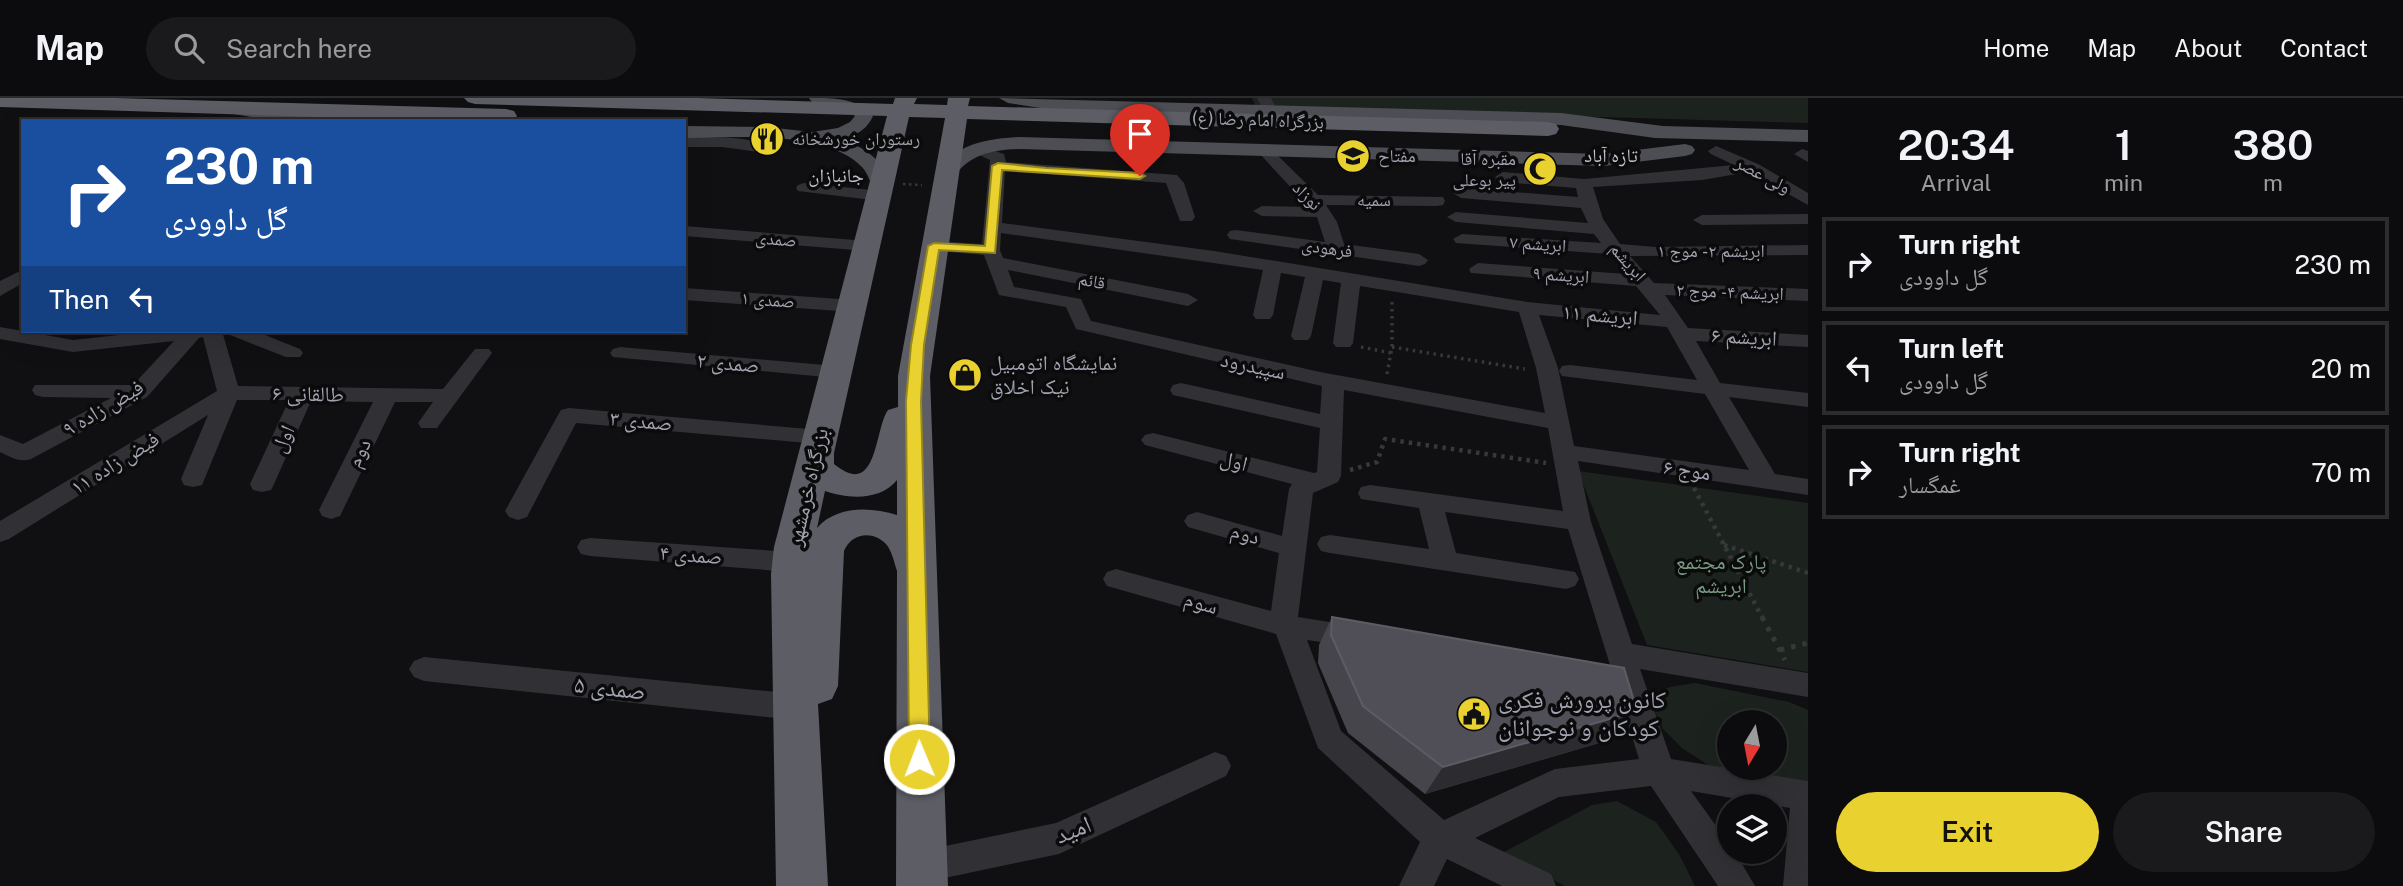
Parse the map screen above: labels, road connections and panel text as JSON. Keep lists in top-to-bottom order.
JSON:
{
  "streets": {
    "highway": ["بزرگراه امام رضا (ع)", "بزرگراه خرمشهر"],
    "street": [
      "ولی عصر",
      "نوزاد",
      "سمیه",
      "صمدی",
      "ابریشم ۷",
      "فرهودی",
      "ابریشم ۲ - موج ۱",
      "ابریشم",
      "ابریشم ۹",
      "قائم",
      "ابریشم ۴ - موج ۲",
      "صمدی ۱",
      "ابریشم ۱۱",
      "ابریشم ۶",
      "صمدی ۲",
      "سپیدرود",
      "طالقانی ۶",
      "فیض زاده ۹",
      "صمدی ۳",
      "اول",
      "دوم",
      "فیض زاده ۱۱",
      "موج ۶",
      "صمدی ۴",
      "سوم",
      "صمدی ۵",
      "امید"
    ]
  },
  "crossings": [
    ["بزرگراه امام رضا (ع)", "ولی عصر"],
    ["بزرگراه امام رضا (ع)", "نوزاد"],
    ["نوزاد", "سمیه"],
    ["نوزاد", "فرهودی"],
    ["صمدی", "بزرگراه خرمشهر"],
    ["ابریشم ۷", "ابریشم ۲ - موج ۱"],
    ["ابریشم ۷", "ابریشم"],
    ["ابریشم ۲ - موج ۱", "ابریشم"],
    ["ابریشم", "ابریشم ۹"],
    ["ابریشم", "ابریشم ۴ - موج ۲"],
    ["ابریشم", "ابریشم ۱۱"],
    ["ابریشم", "ابریشم ۶"],
    ["ابریشم", "موج ۶"],
    ["ابریشم ۹", "ابریشم ۴ - موج ۲"],
    ["قائم", "سپیدرود"],
    ["صمدی ۱", "بزرگراه خرمشهر"],
    ["ابریشم ۱۱", "ابریشم ۶"],
    ["صمدی ۲", "بزرگراه خرمشهر"],
    ["طالقانی ۶", "اول"],
    ["طالقانی ۶", "دوم"],
    ["طالقانی ۶", "فیض زاده ۱۱"],
    ["صمدی ۳", "بزرگراه خرمشهر"],
    ["بزرگراه خرمشهر", "صمدی ۴"],
    ["بزرگراه خرمشهر", "صمدی ۵"]
  ],
  "districts": ["تازه آباد", "جانبازان"],
  "parks": ["پارک مجتمع ابریشم"],
  "places": {
    "restaurant": ["رستوران خورشخانه"],
    "school or university": ["مفتاح"],
    "mosque": ["مقبره آقا پیر بوعلی"],
    "shop": ["نمایشگاه اتومبیل نیک اخلاق"],
    "public building": ["کانون پرورش فکری کودکان و نوجوانان"]
  },
  "north": "bottom",
  "page": {
    "header": "Map",
    "search": "Search here",
    "nav": [
      "Home",
      "Map",
      "About",
      "Contact"
    ],
    "eta": [
      "20:34",
      "Arrival",
      "1",
      "min",
      "380",
      "m"
    ],
    "turn": ["230 m", "گل داوودی"],
    "list": [
      {
        "name": "Turn right",
        "note": "گل داوودی",
        "value": "230 m"
      },
      {
        "name": "Turn left",
        "note": "گل داوودی",
        "value": "20 m"
      },
      {
        "name": "Turn right",
        "note": "غمگسار",
        "value": "70 m"
      }
    ],
    "then": "Then",
    "buttons": ["Exit", "Share"]
  }
}
